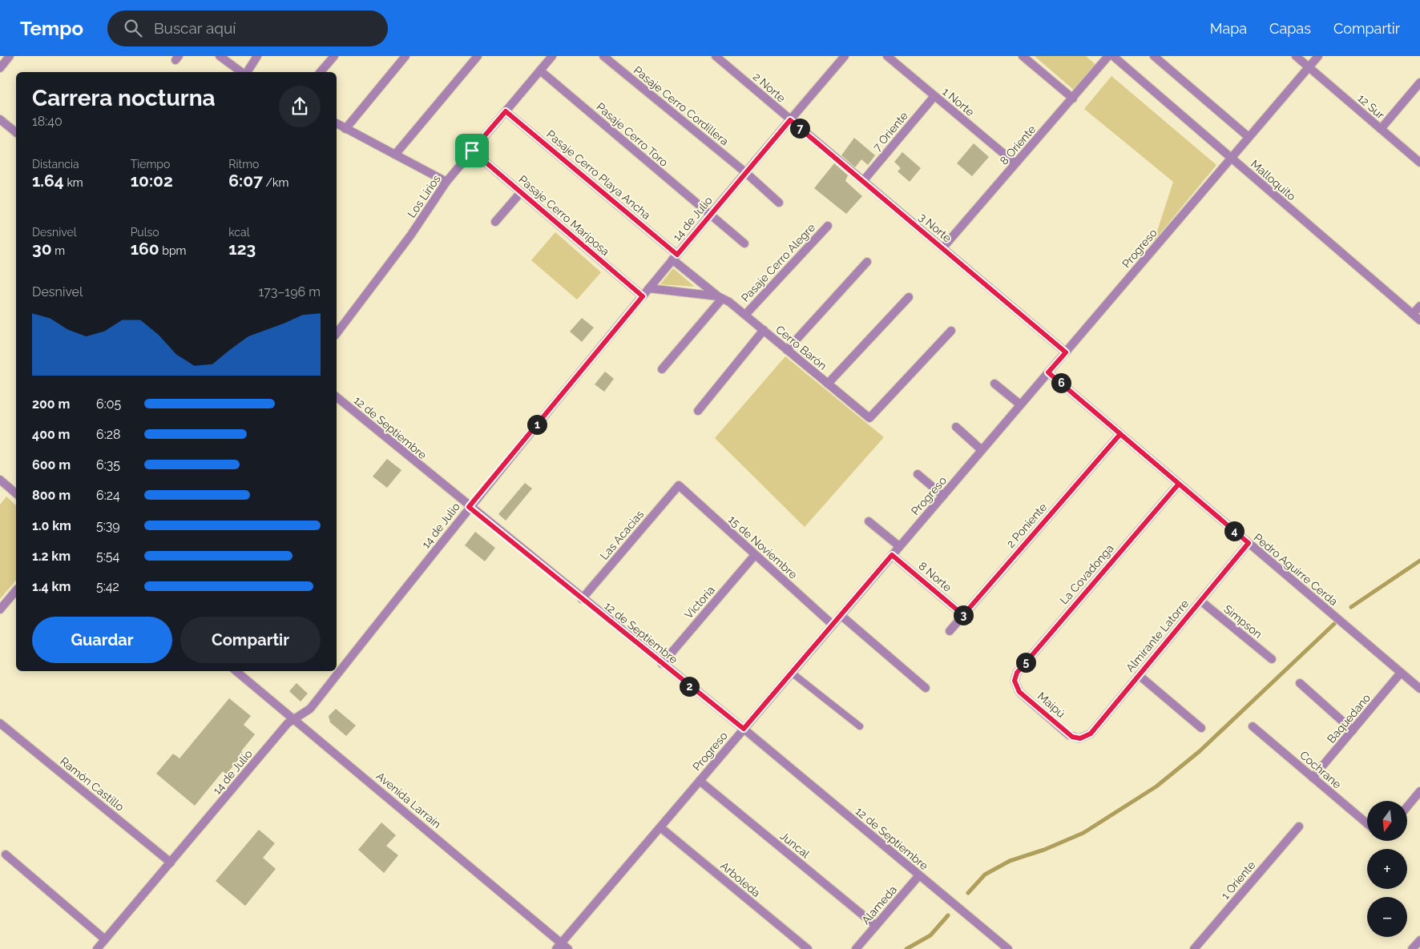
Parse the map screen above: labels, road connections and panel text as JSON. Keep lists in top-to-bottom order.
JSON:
{
  "streets": {
    "street": [
      "2 Norte",
      "1 Norte",
      "Pasaje Cerro Cordillera",
      "12 Sur",
      "7 Oriente",
      "Pasaje Cerro Toro",
      "8 Oriente",
      "Pasaje Cerro Playa Ancha",
      "Malloquito",
      "Los Lirios",
      "Pasaje Cerro Mariposa",
      "14 de Julio",
      "3 Norte",
      "Progreso",
      "Pasaje Cerro Alegre",
      "Cerro Barón",
      "12 de Septiembre",
      "2 Poniente",
      "Las Acacias",
      "15 de Noviembre",
      "Pedro Aguirre Cerda",
      "La Covadonga",
      "8 Norte",
      "Victoria",
      "Simpson",
      "Almirante Latorre",
      "Maipú",
      "Baquedano",
      "Cochrane",
      "Ramón Castillo",
      "Avenida Larraín",
      "Juncal",
      "Arboleda",
      "1 Oriente",
      "Alameda"
    ]
  },
  "crossings": [
    ["2 Norte", "14 de Julio"],
    ["2 Norte", "3 Norte"],
    ["1 Norte", "7 Oriente"],
    ["1 Norte", "8 Oriente"],
    ["Pasaje Cerro Cordillera", "14 de Julio"],
    ["12 Sur", "Progreso"],
    ["7 Oriente", "3 Norte"],
    ["Pasaje Cerro Toro", "Los Lirios"],
    ["Pasaje Cerro Toro", "14 de Julio"],
    ["8 Oriente", "3 Norte"],
    ["Pasaje Cerro Playa Ancha", "Los Lirios"],
    ["Pasaje Cerro Playa Ancha", "14 de Julio"],
    ["Pasaje Cerro Playa Ancha", "Cerro Barón"],
    ["Malloquito", "Progreso"],
    ["Los Lirios", "Pasaje Cerro Mariposa"],
    ["Pasaje Cerro Mariposa", "14 de Julio"],
    ["14 de Julio", "3 Norte"],
    ["14 de Julio", "Cerro Barón"],
    ["14 de Julio", "12 de Septiembre"],
    ["14 de Julio", "Ramón Castillo"],
    ["14 de Julio", "Avenida Larraín"],
    ["3 Norte", "Progreso"],
    ["Progreso", "12 de Septiembre"],
    ["Progreso", "15 de Noviembre"],
    ["Progreso", "Pedro Aguirre Cerda"],
    ["Progreso", "8 Norte"],
    ["Progreso", "Avenida Larraín"],
    ["Progreso", "Juncal"],
    ["Progreso", "Arboleda"],
    ["Pasaje Cerro Alegre", "Cerro Barón"],
    ["12 de Septiembre", "Las Acacias"],
    ["12 de Septiembre", "Victoria"],
    ["12 de Septiembre", "Alameda"],
    ["2 Poniente", "Pedro Aguirre Cerda"],
    ["2 Poniente", "8 Norte"],
    ["Las Acacias", "15 de Noviembre"],
    ["15 de Noviembre", "Victoria"],
    ["Pedro Aguirre Cerda", "La Covadonga"],
    ["Pedro Aguirre Cerda", "Almirante Latorre"],
    ["Pedro Aguirre Cerda", "Baquedano"],
    ["La Covadonga", "Maipú"],
    ["Simpson", "Almirante Latorre"],
    ["Almirante Latorre", "Maipú"],
    ["Baquedano", "Cochrane"],
    ["Juncal", "Alameda"]
  ],
  "north": "bottom",
  "page": {
    "header": "Tempo",
    "search": "Buscar aquí",
    "nav": ["Mapa", "Capas", "Compartir"],
    "heading": ["Carrera nocturna", "18:40"],
    "pins": [
      "7",
      "6",
      "1",
      "4",
      "3",
      "5",
      "2"
    ],
    "stats": [
      ["Distancia", "1.64 km"],
      ["Tiempo", "10:02"],
      ["Ritmo", "6:07 /km"],
      ["Desnivel", "30 m"],
      ["Pulso", "160 bpm"],
      ["kcal", "123"]
    ],
    "chart": ["Desnivel", "173–196 m"],
    "list": [
      {
        "name": "200 m",
        "note": "6:05"
      },
      {
        "name": "400 m",
        "note": "6:28"
      },
      {
        "name": "600 m",
        "note": "6:35"
      },
      {
        "name": "800 m",
        "note": "6:24"
      },
      {
        "name": "1.0 km",
        "note": "5:39"
      },
      {
        "name": "1.2 km",
        "note": "5:54"
      },
      {
        "name": "1.4 km",
        "note": "5:42"
      }
    ],
    "buttons": ["Guardar", "Compartir"],
    "map_buttons": ["+", "−"]
  }
}
